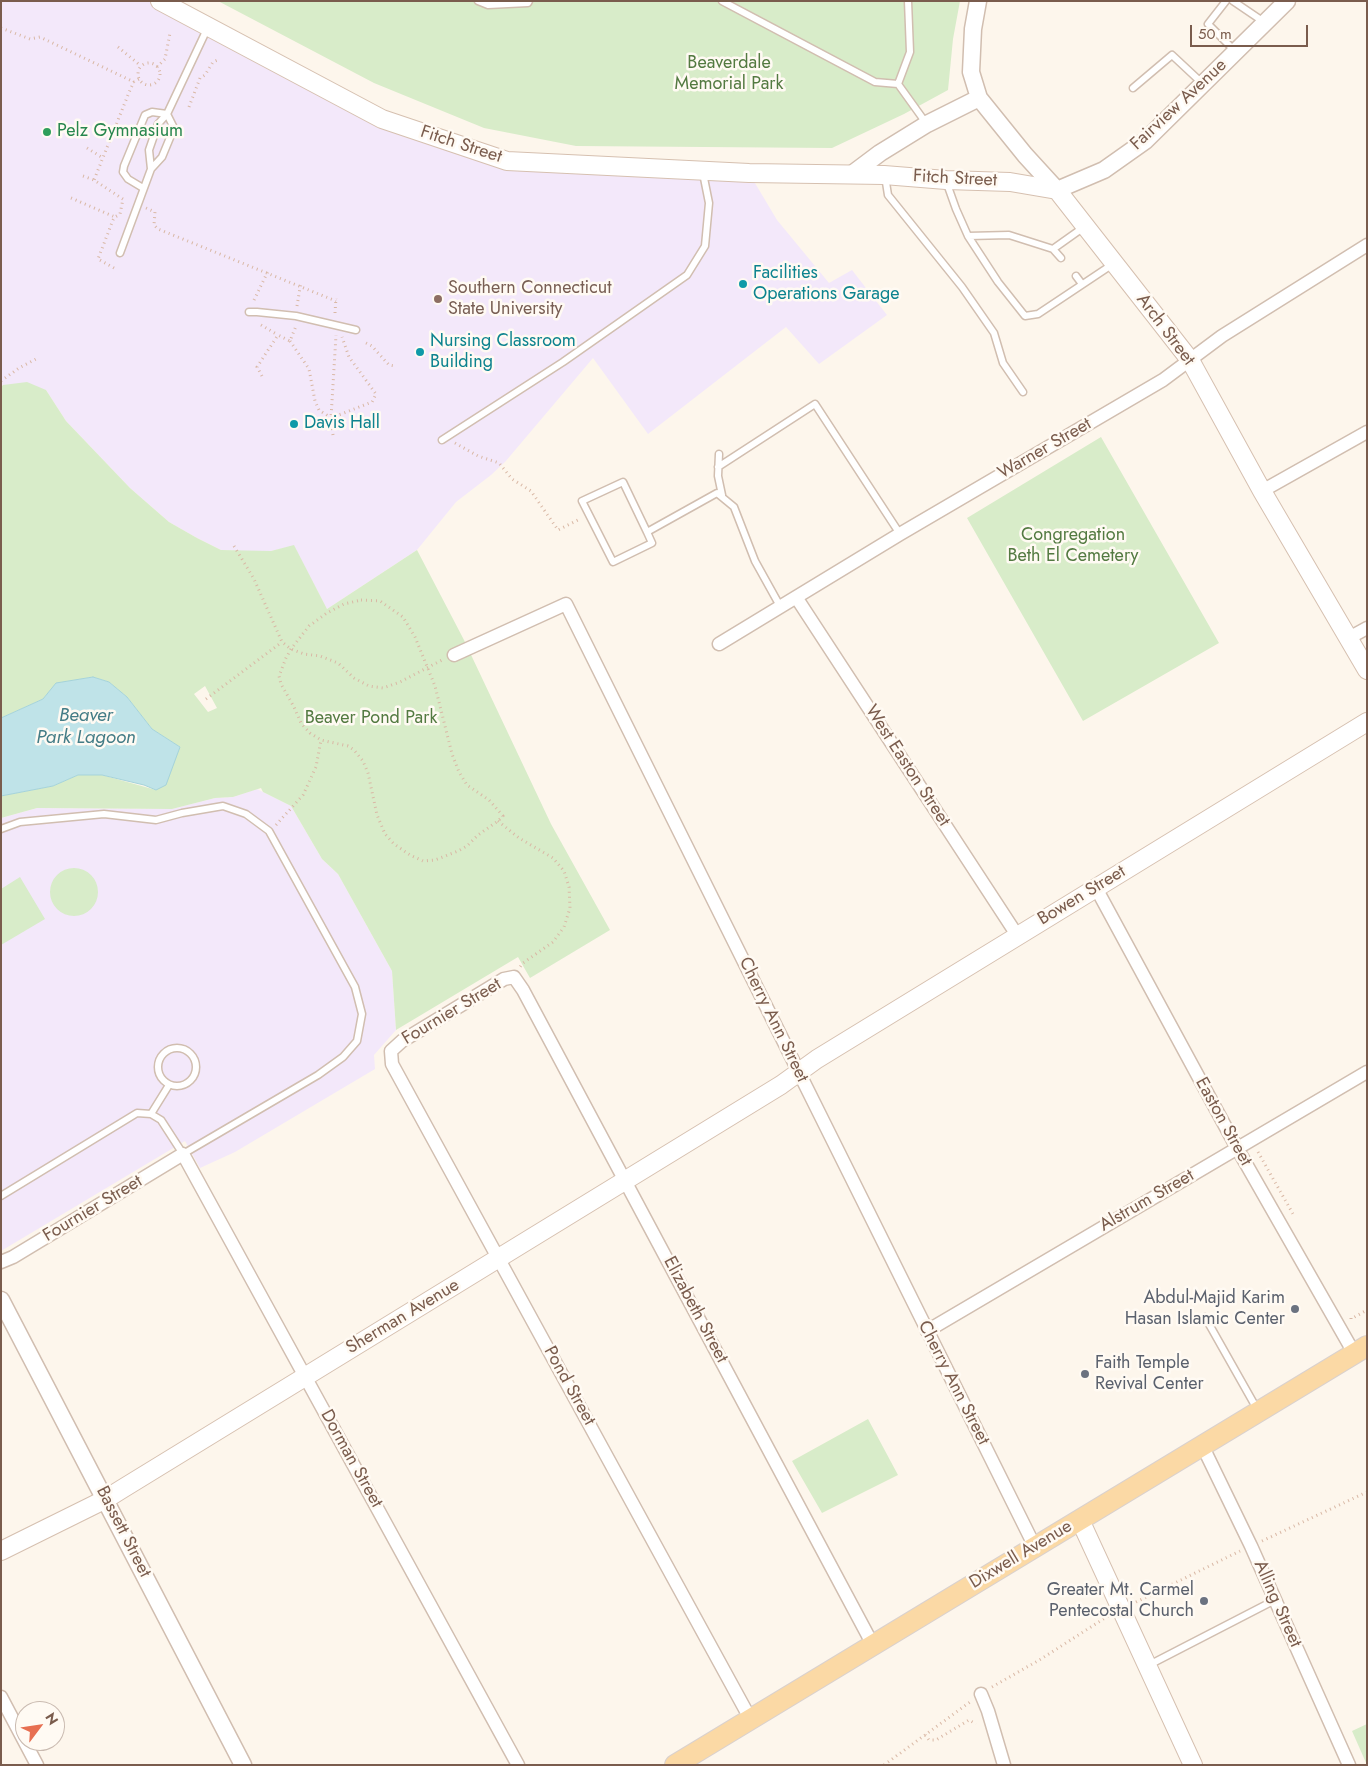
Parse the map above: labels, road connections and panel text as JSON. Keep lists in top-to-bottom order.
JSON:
{
  "streets": {
    "main road": [
      "Fitch Street",
      "Arch Street",
      "Bowen Street",
      "Sherman Avenue",
      "Dixwell Avenue"
    ],
    "street": [
      "Fairview Avenue",
      "Warner Street",
      "West Easton Street",
      "Fournier Street",
      "Cherry Ann Street",
      "Easton Street",
      "Alstrum Street",
      "Elizabeth Street",
      "Pond Street",
      "Dorman Street",
      "Bassett Street",
      "Alling Street"
    ]
  },
  "crossings": [
    ["Fairview Avenue", "Fitch Street"],
    ["Fairview Avenue", "Arch Street"],
    ["Fitch Street", "Arch Street"],
    ["Arch Street", "Warner Street"],
    ["Warner Street", "West Easton Street"],
    ["West Easton Street", "Bowen Street"],
    ["Bowen Street", "Cherry Ann Street"],
    ["Bowen Street", "Easton Street"],
    ["Bowen Street", "Sherman Avenue"],
    ["Fournier Street", "Elizabeth Street"],
    ["Fournier Street", "Pond Street"],
    ["Fournier Street", "Dorman Street"],
    ["Cherry Ann Street", "Alstrum Street"],
    ["Cherry Ann Street", "Sherman Avenue"],
    ["Cherry Ann Street", "Dixwell Avenue"],
    ["Easton Street", "Alstrum Street"],
    ["Easton Street", "Dixwell Avenue"],
    ["Elizabeth Street", "Sherman Avenue"],
    ["Elizabeth Street", "Dixwell Avenue"],
    ["Sherman Avenue", "Pond Street"],
    ["Sherman Avenue", "Dorman Street"],
    ["Sherman Avenue", "Bassett Street"],
    ["Pond Street", "Dixwell Avenue"],
    ["Dixwell Avenue", "Alling Street"]
  ],
  "water": ["Beaver Park Lagoon"],
  "parks": ["Beaverdale Memorial Park", "Congregation Beth El Cemetery", "Beaver Pond Park"],
  "places": [
    "Pelz Gymnasium",
    "Facilities Operations Garage",
    "Southern Connecticut State University",
    "Nursing Classroom Building",
    "Davis Hall",
    "Abdul-Majid Karim Hasan Islamic Center",
    "Faith Temple Revival Center",
    "Greater Mt. Carmel Pentecostal Church"
  ],
  "scale_bar": "50 m",
  "north": "top right"
}
